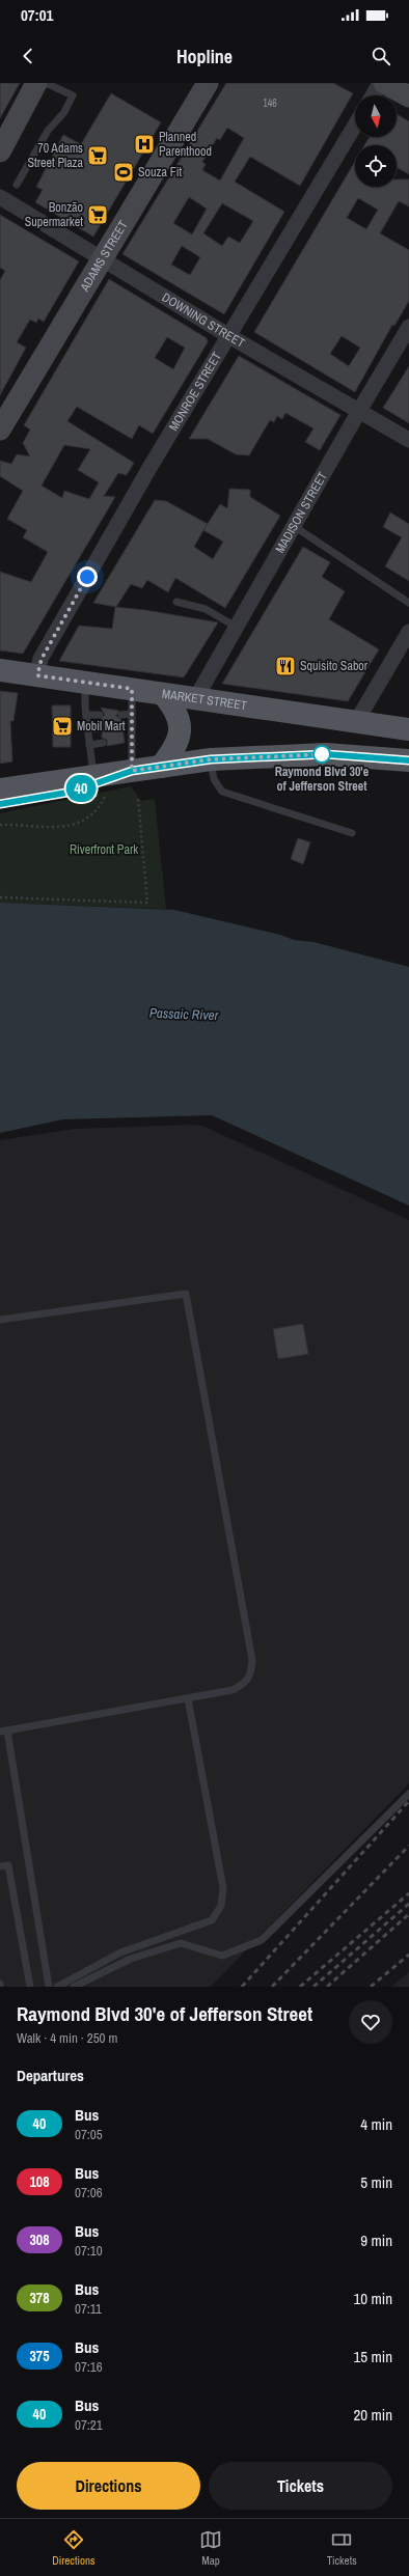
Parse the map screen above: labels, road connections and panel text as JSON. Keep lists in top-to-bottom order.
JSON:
{
  "streets": {
    "main road": ["MARKET STREET"],
    "street": [
      "ADAMS STREET",
      "DOWNING STREET",
      "MONROE STREET",
      "MADISON STREET"
    ]
  },
  "crossings": [
    ["ADAMS STREET", "DOWNING STREET"],
    ["DOWNING STREET", "MONROE STREET"],
    ["DOWNING STREET", "MADISON STREET"],
    ["MONROE STREET", "MARKET STREET"],
    ["MADISON STREET", "MARKET STREET"]
  ],
  "water": ["Passaic River"],
  "parks": ["Riverfront Park"],
  "places": {
    "hospital": ["Planned Parenthood"],
    "supermarket": ["70 Adams Street Plaza", "Bonzão Supermarket", "Mobil Mart"],
    "sports": ["Souza Fit"],
    "restaurant": ["Squisito Sabor"],
    "other": ["Raymond Blvd 30'e of Jefferson Street"]
  },
  "lines": ["bus line 40"],
  "house_numbers": ["146"],
  "north": "bottom",
  "page": {
    "status": "07:01",
    "header": "Hopline",
    "on_map": "40",
    "heading": [
      ["Raymond Blvd 30'e of Jefferson Street", "Walk · 4 min · 250 m"],
      "Departures"
    ],
    "list": [
      {
        "mark": "40",
        "name": "Bus",
        "note": "07:05",
        "value": "4 min"
      },
      {
        "mark": "108",
        "name": "Bus",
        "note": "07:06",
        "value": "5 min"
      },
      {
        "mark": "308",
        "name": "Bus",
        "note": "07:10",
        "value": "9 min"
      },
      {
        "mark": "378",
        "name": "Bus",
        "note": "07:11",
        "value": "10 min"
      },
      {
        "mark": "375",
        "name": "Bus",
        "note": "07:16",
        "value": "15 min"
      },
      {
        "mark": "40",
        "name": "Bus",
        "note": "07:21",
        "value": "20 min"
      }
    ],
    "buttons": ["Directions", "Tickets"],
    "tabs": ["Directions", "Map", "Tickets"]
  }
}
